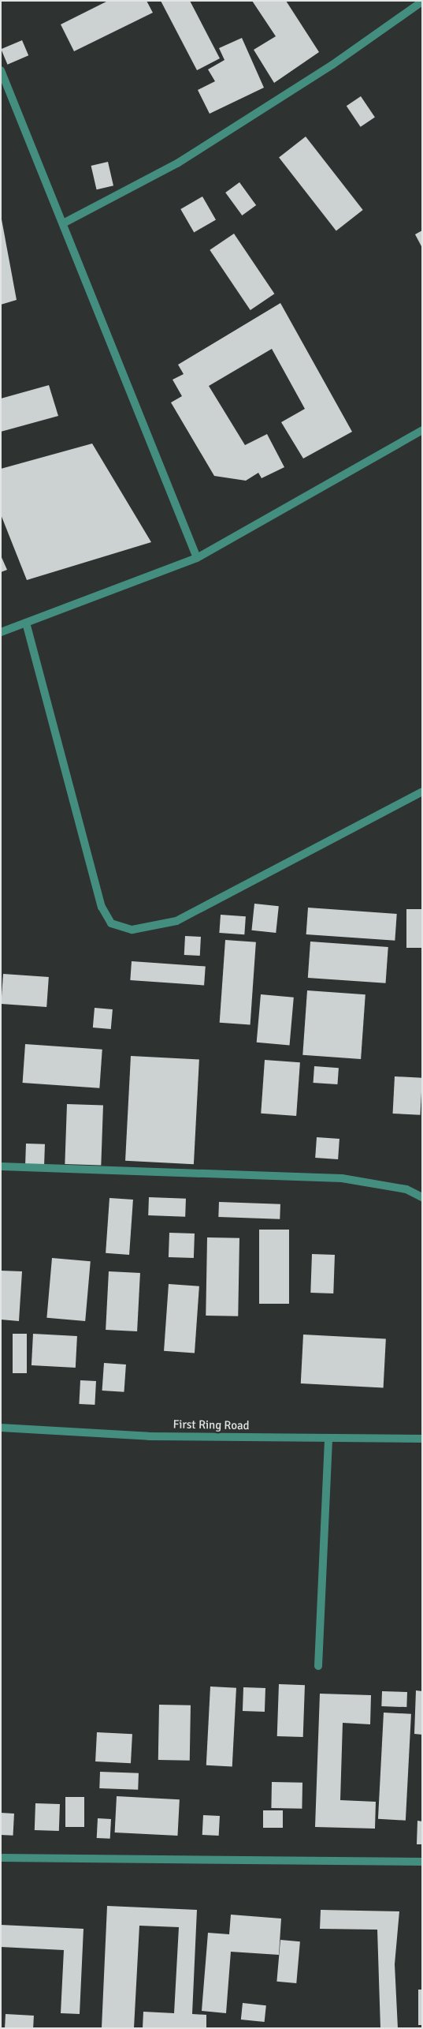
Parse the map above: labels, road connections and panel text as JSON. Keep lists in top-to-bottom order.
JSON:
{
  "streets": {
    "street": ["First Ring Road"]
  }
}
